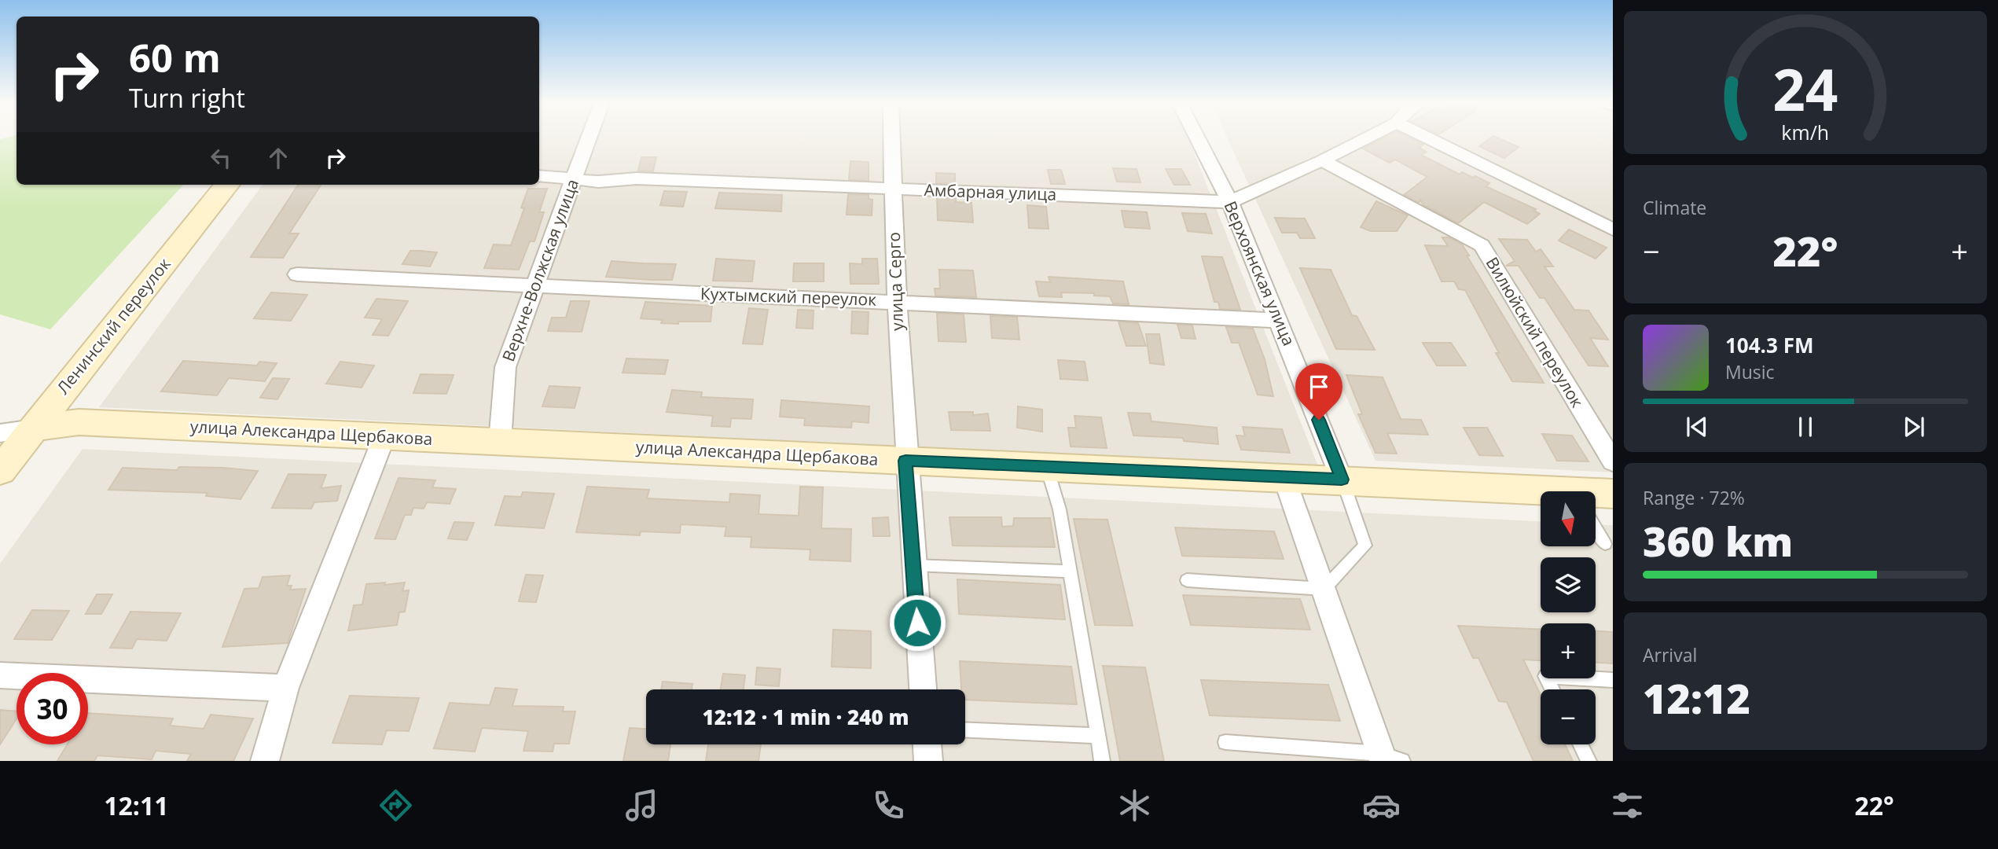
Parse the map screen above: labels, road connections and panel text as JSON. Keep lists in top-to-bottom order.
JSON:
{
  "streets": {
    "street": [
      "Амбарная улица",
      "Верхне-Волжская улица",
      "Верхоянская улица",
      "улица Серго",
      "Кухтымский переулок",
      "Ленинский переулок",
      "Вилюйский переулок",
      "улица Александра Щербакова"
    ]
  },
  "crossings": [
    ["Амбарная улица", "Верхне-Волжская улица"],
    ["Амбарная улица", "Верхоянская улица"],
    ["Амбарная улица", "улица Серго"],
    ["Амбарная улица", "Вилюйский переулок"],
    ["Верхне-Волжская улица", "Кухтымский переулок"],
    ["Верхне-Волжская улица", "улица Александра Щербакова"],
    ["Верхоянская улица", "Кухтымский переулок"],
    ["Верхоянская улица", "улица Александра Щербакова"],
    ["улица Серго", "Кухтымский переулок"],
    ["улица Серго", "улица Александра Щербакова"],
    ["Ленинский переулок", "улица Александра Щербакова"]
  ],
  "north": "bottom",
  "page": {
    "turn": ["60 m", "Turn right"],
    "tile": [
      "Climate",
      ["Range · 72%", "360 km"],
      ["Arrival", "12:12"]
    ],
    "heat": ["−", "22°", "+"],
    "song": ["104.3 FM", "Music"],
    "map_buttons": ["+", "−"],
    "limit": "30",
    "trip": "12:12 · 1 min · 240 m",
    "tabs": ["12:11", "22°"],
    "gauge": ["24", "km/h"]
  }
}
